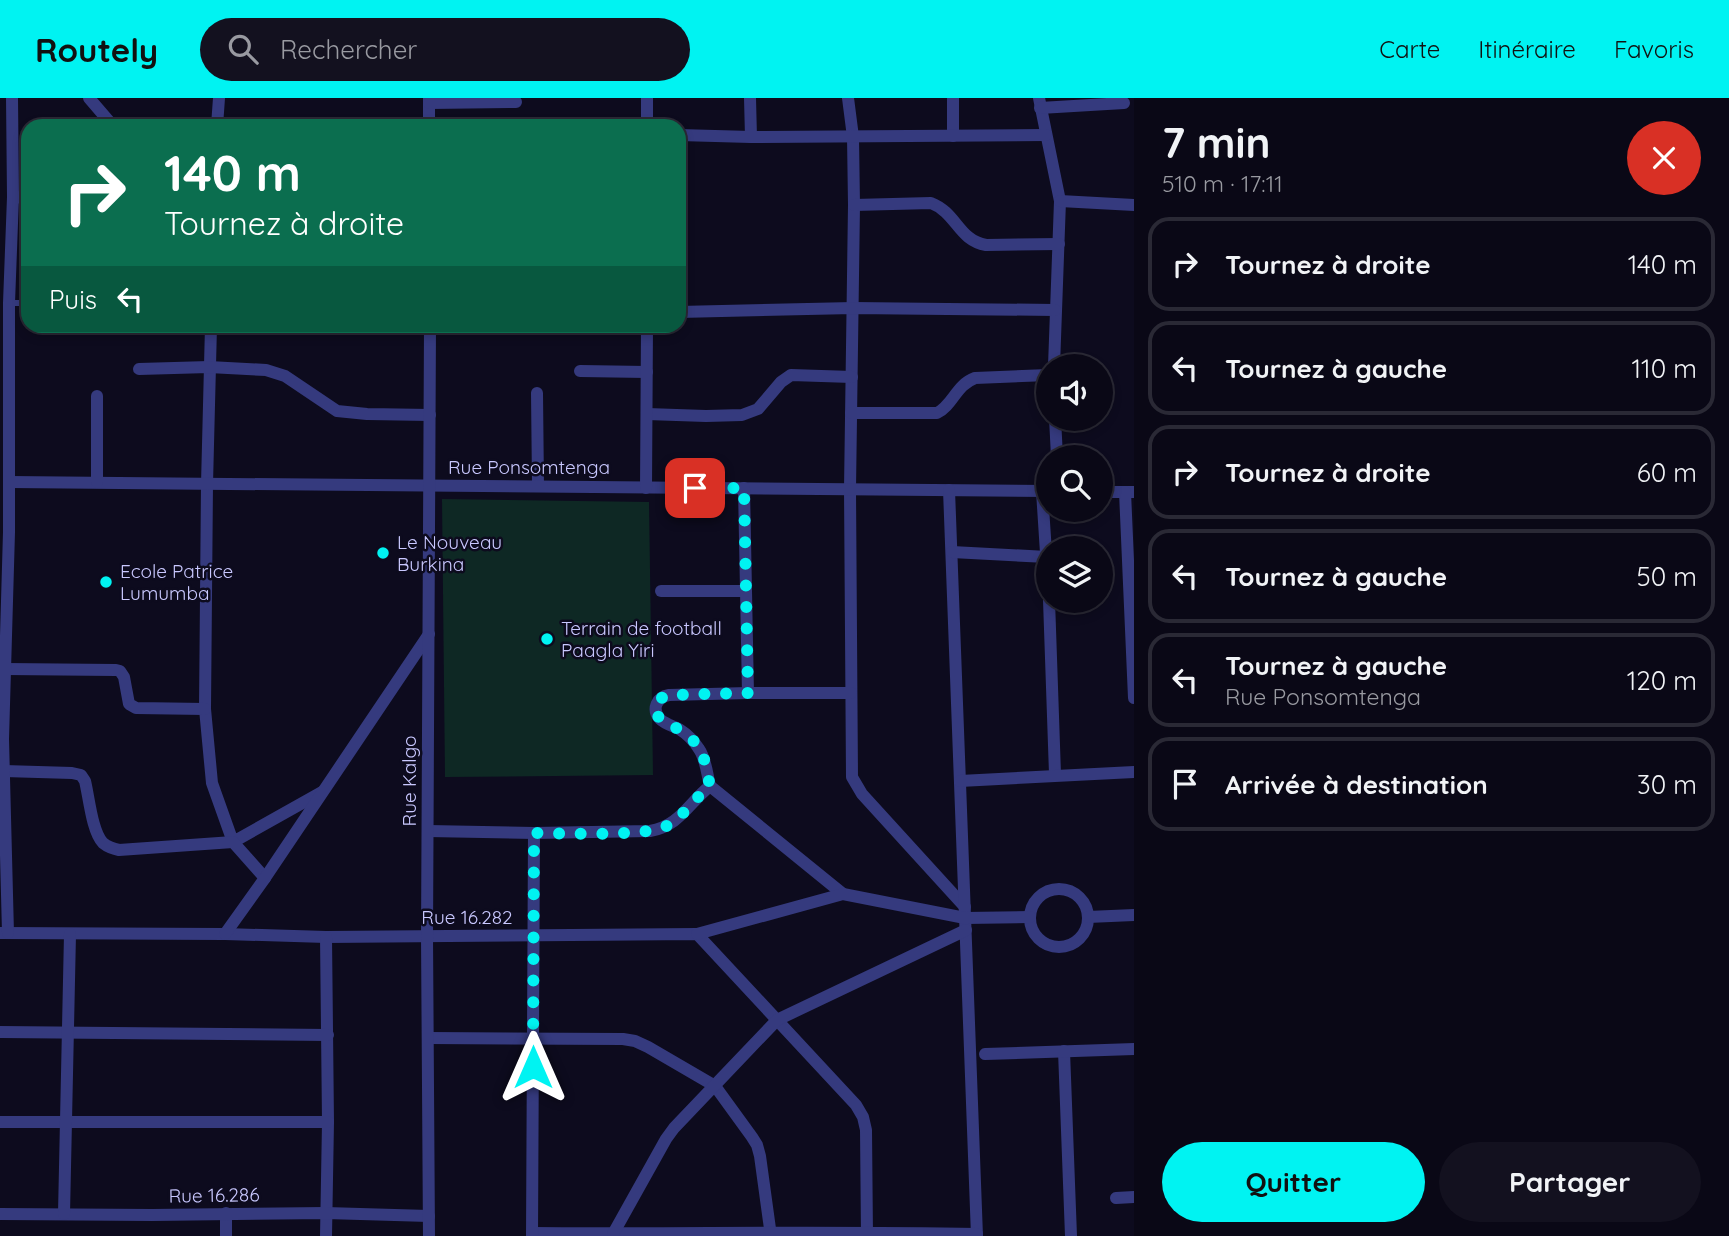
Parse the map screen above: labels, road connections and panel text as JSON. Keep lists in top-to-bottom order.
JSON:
{
  "streets": {
    "street": [
      "Rue Ponsomtenga",
      "Rue Kalgo",
      "Rue 16.282",
      "Rue 16.286"
    ]
  },
  "crossings": [
    ["Rue Ponsomtenga", "Rue Kalgo"],
    ["Rue Kalgo", "Rue 16.282"],
    ["Rue Kalgo", "Rue 16.286"]
  ],
  "places": ["Le Nouveau Burkina", "Ecole Patrice Lumumba", "Terrain de football Paagla Yiri"],
  "page": {
    "header": "Routely",
    "search": "Rechercher",
    "nav": ["Carte", "Itinéraire", "Favoris"],
    "heading": ["7 min", "510 m · 17:11"],
    "turn": ["140 m", "Tournez à droite"],
    "list": [
      {
        "name": "Tournez à droite",
        "value": "140 m"
      },
      {
        "name": "Tournez à gauche",
        "value": "110 m"
      },
      {
        "name": "Tournez à droite",
        "value": "60 m"
      },
      {
        "name": "Tournez à gauche",
        "value": "50 m"
      },
      {
        "name": "Tournez à gauche",
        "note": "Rue Ponsomtenga",
        "value": "120 m"
      },
      {
        "name": "Arrivée à destination",
        "value": "30 m"
      }
    ],
    "then": "Puis",
    "buttons": ["Quitter", "Partager"]
  }
}
